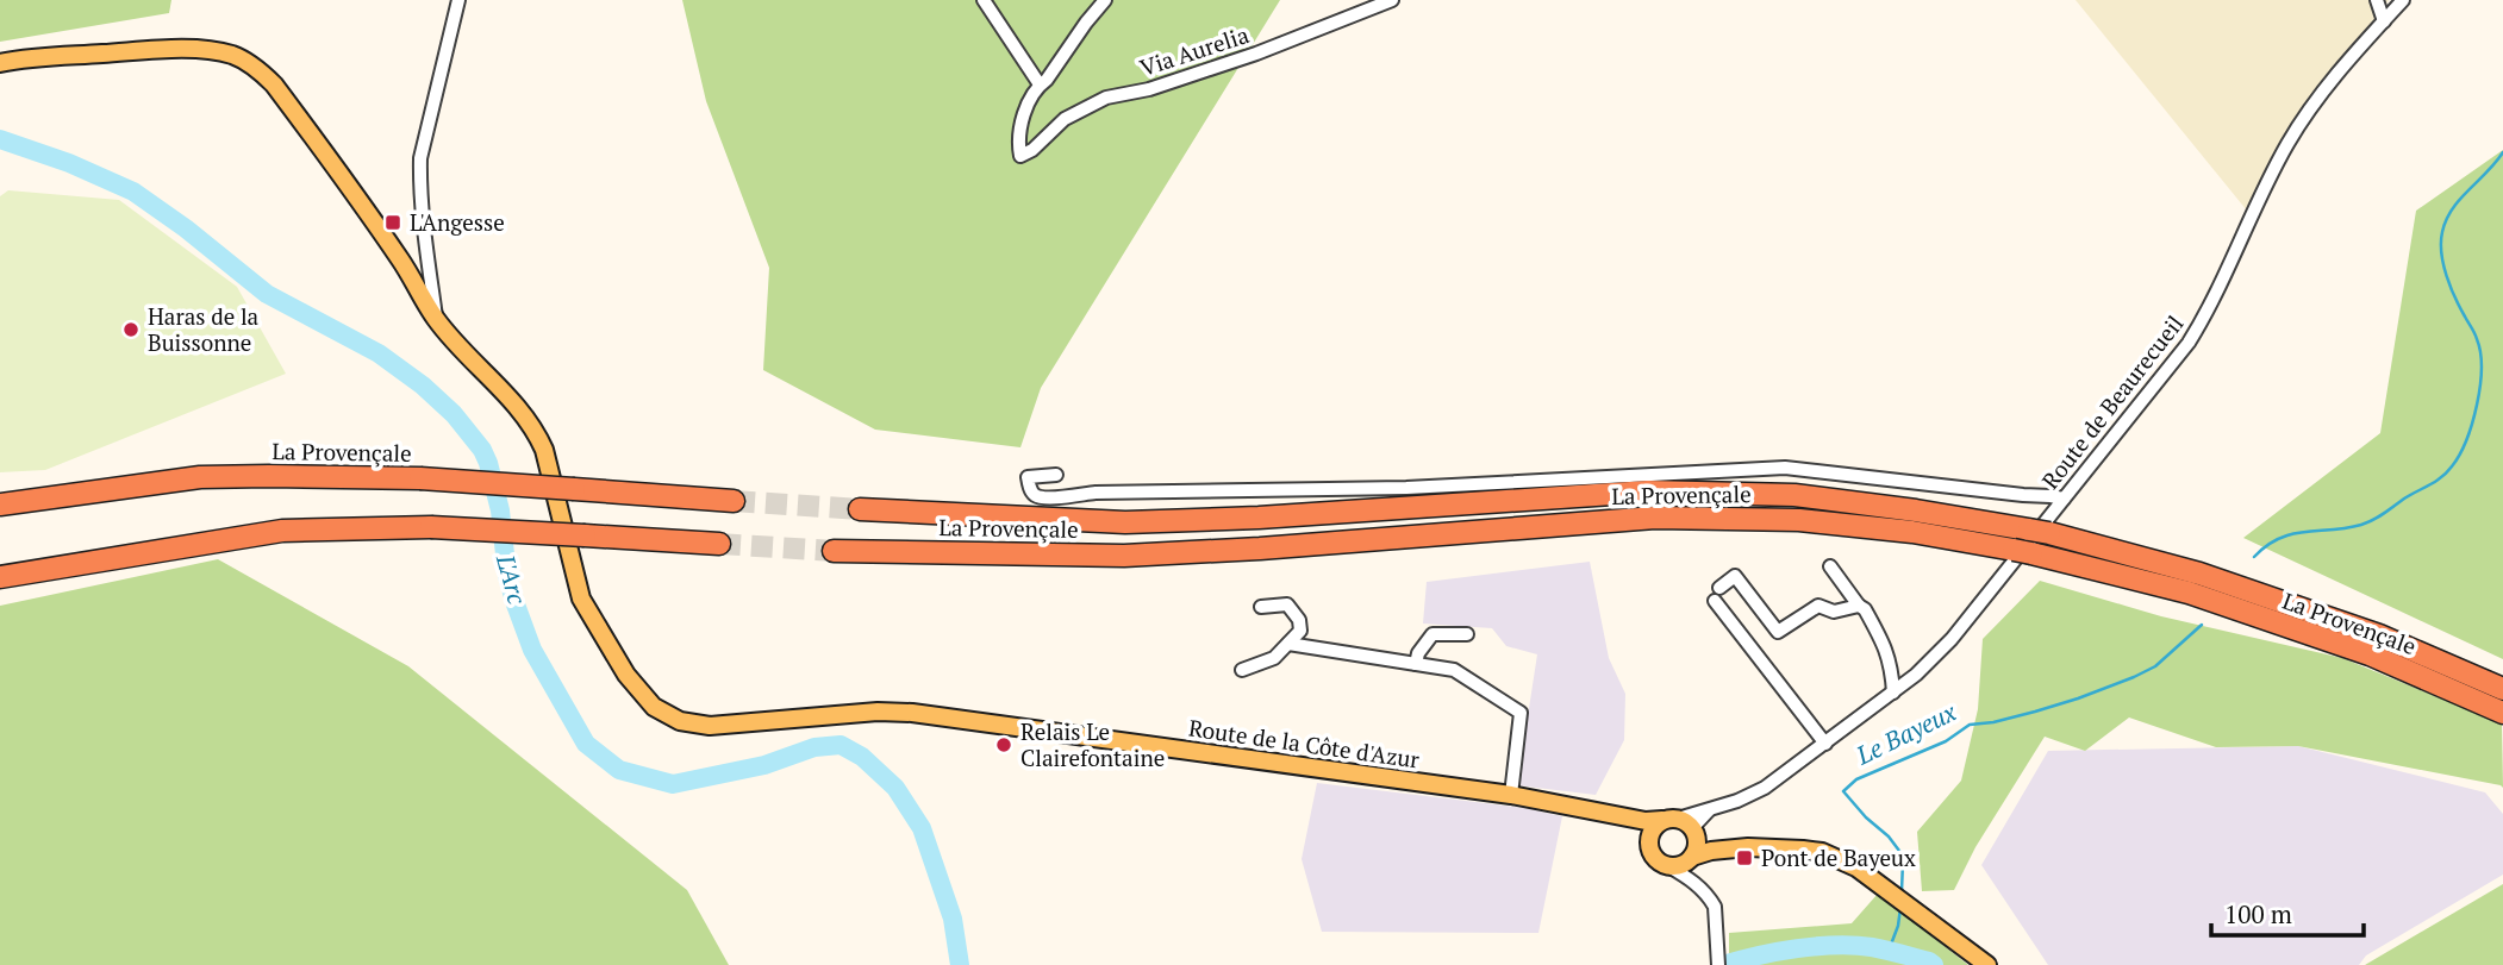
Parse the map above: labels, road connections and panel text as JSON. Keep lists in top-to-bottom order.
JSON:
{
  "streets": {
    "highway": ["La Provençale"],
    "main road": ["Route de la Côte d'Azur"],
    "street": ["Via Aurelia", "Route de Beaurecueil"]
  },
  "crossings": [
    ["Route de Beaurecueil", "Route de la Côte d'Azur"]
  ],
  "water": ["L'Arc", "Le Bayeux"],
  "places": {
    "transit": ["L'Angesse", "Pont de Bayeux"],
    "other": ["Haras de la Buissonne", "Relais Le Clairefontaine"]
  },
  "scale_bar": "100 m"
}
